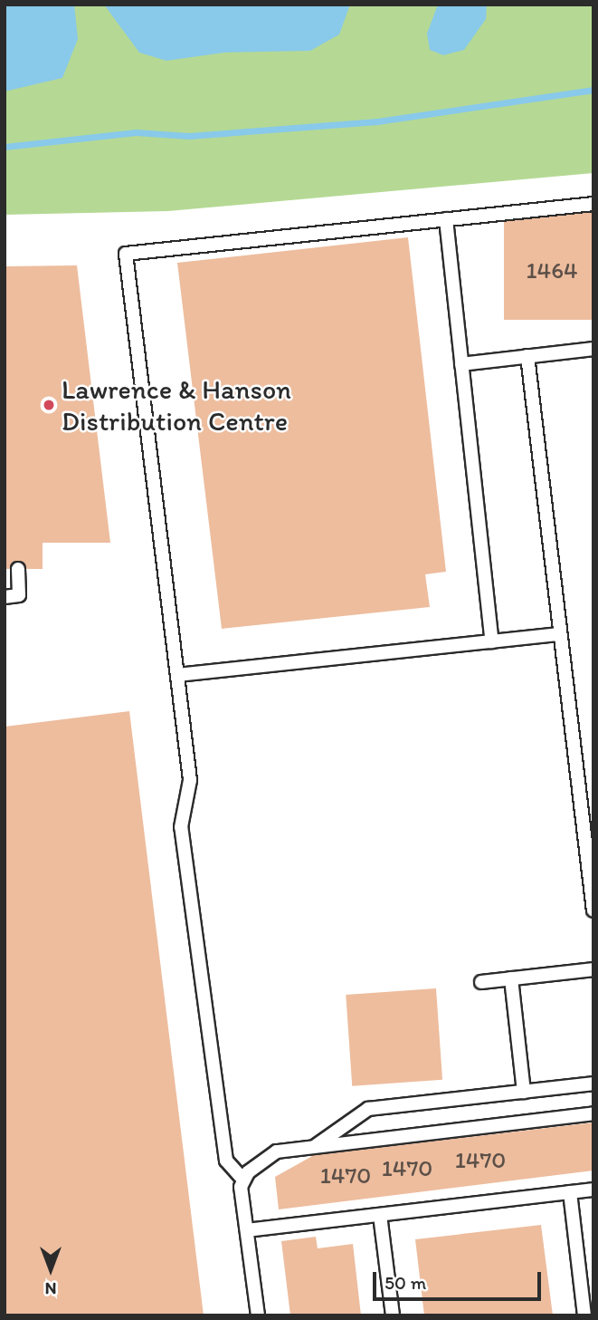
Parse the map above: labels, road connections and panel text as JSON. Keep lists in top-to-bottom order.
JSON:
{
  "places": ["Lawrence & Hanson Distribution Centre"],
  "house_numbers": [
    "1464",
    "1470",
    "1470",
    "1470"
  ],
  "scale_bar": "50 m",
  "north": "bottom"
}
